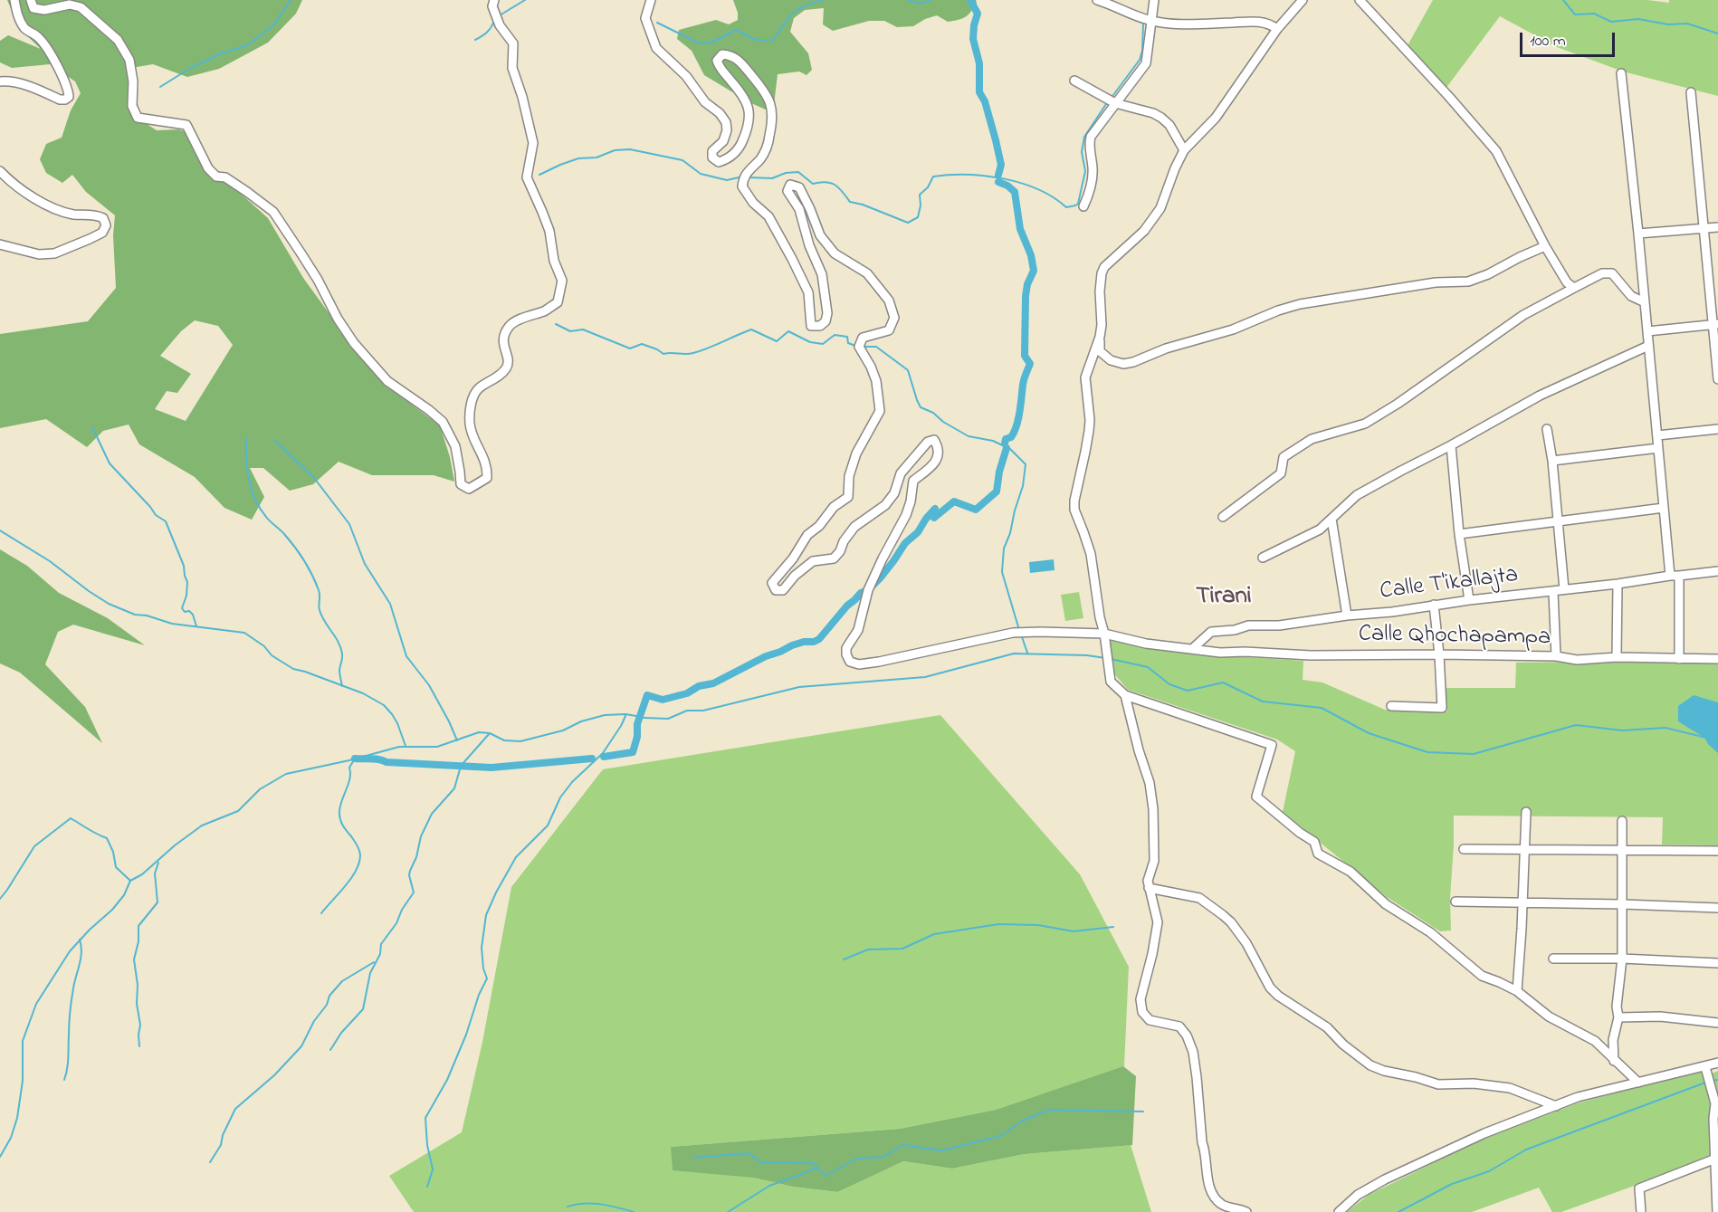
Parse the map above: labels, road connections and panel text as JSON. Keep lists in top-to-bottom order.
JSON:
{
  "streets": {
    "street": ["Calle T'ikallajta", "Calle Qhochapampa"]
  },
  "crossings": [
    ["Calle T'ikallajta", "Calle Qhochapampa"]
  ],
  "districts": ["Tirani"],
  "scale_bar": "100 m"
}
